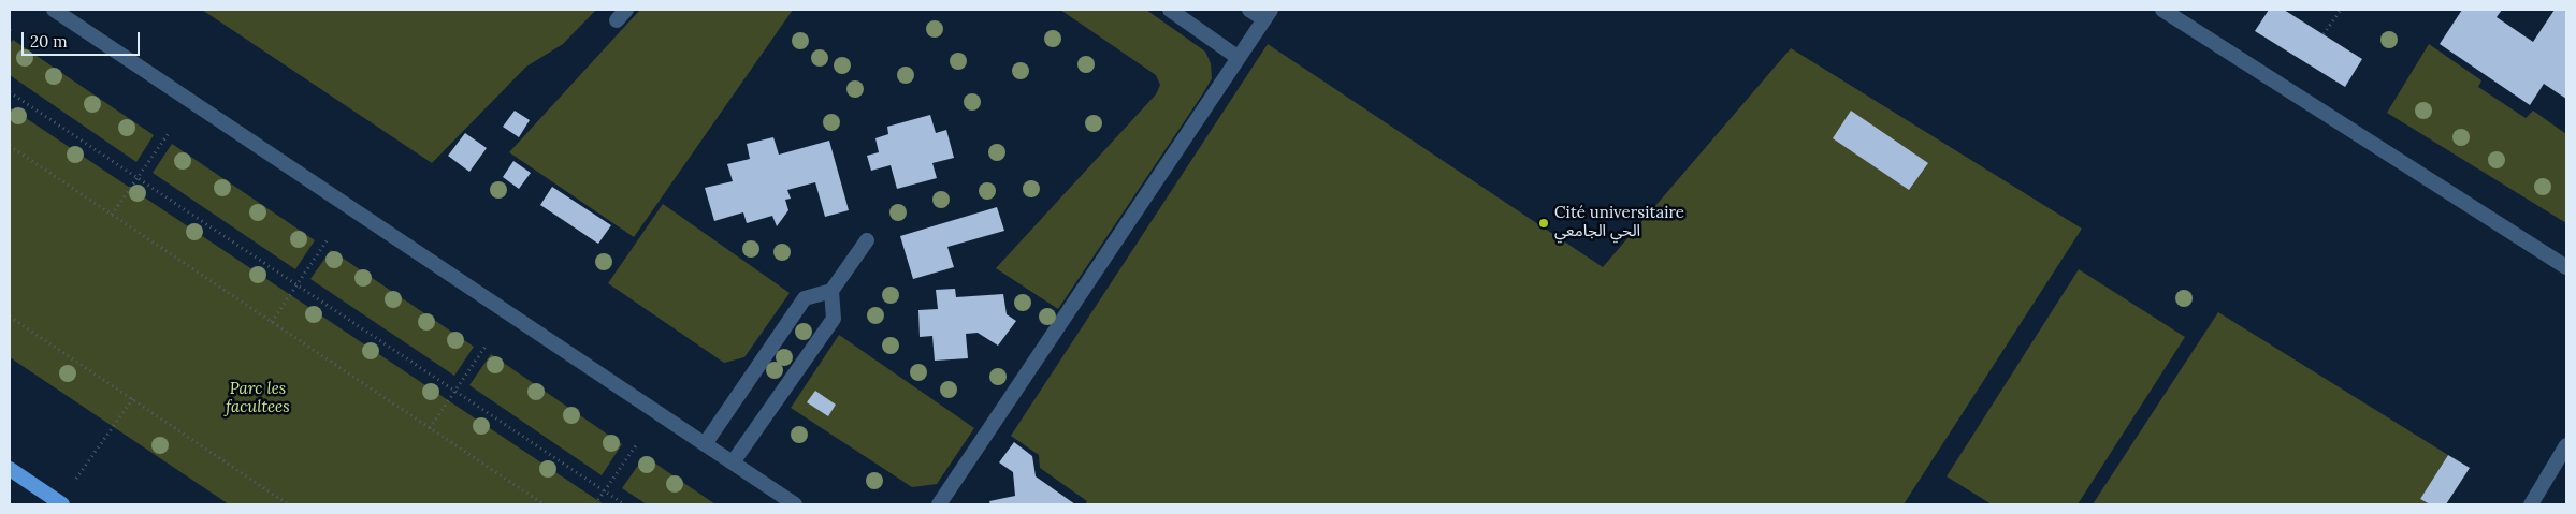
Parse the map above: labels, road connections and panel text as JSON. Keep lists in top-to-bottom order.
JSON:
{
  "parks": ["Parc les facultees"],
  "places": ["Cité universitaire الحي الجامعي"],
  "scale_bar": "20 m"
}
